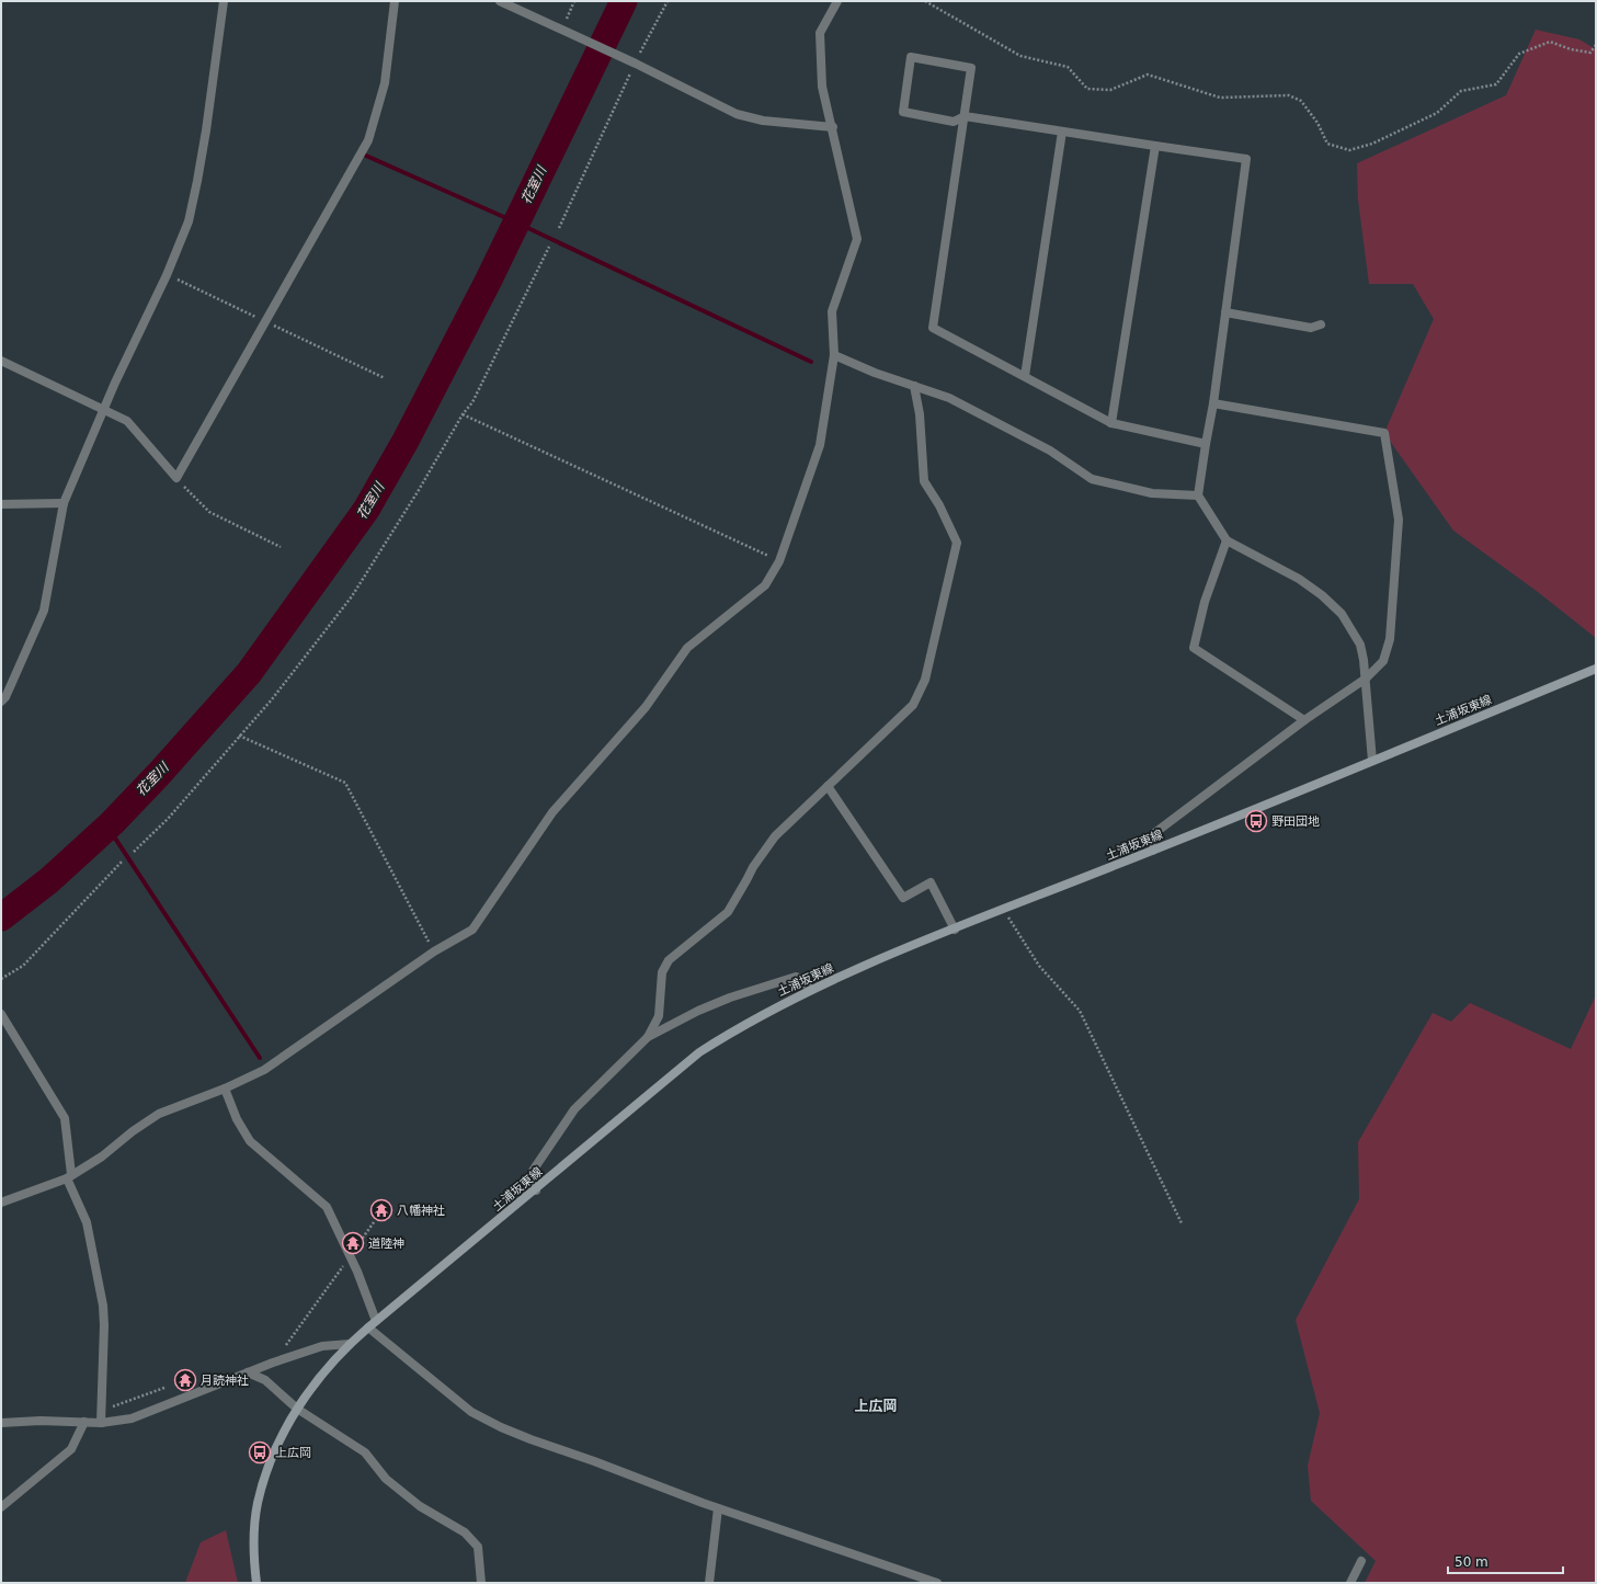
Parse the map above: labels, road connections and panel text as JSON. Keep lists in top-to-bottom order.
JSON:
{
  "streets": {
    "main road": ["土浦坂東線"]
  },
  "districts": ["上広岡"],
  "water": ["花室川"],
  "places": {
    "bus stop": ["野田団地", "上広岡"],
    "temple": ["八幡神社", "道陸神", "月読神社"]
  },
  "scale_bar": "50 m"
}
